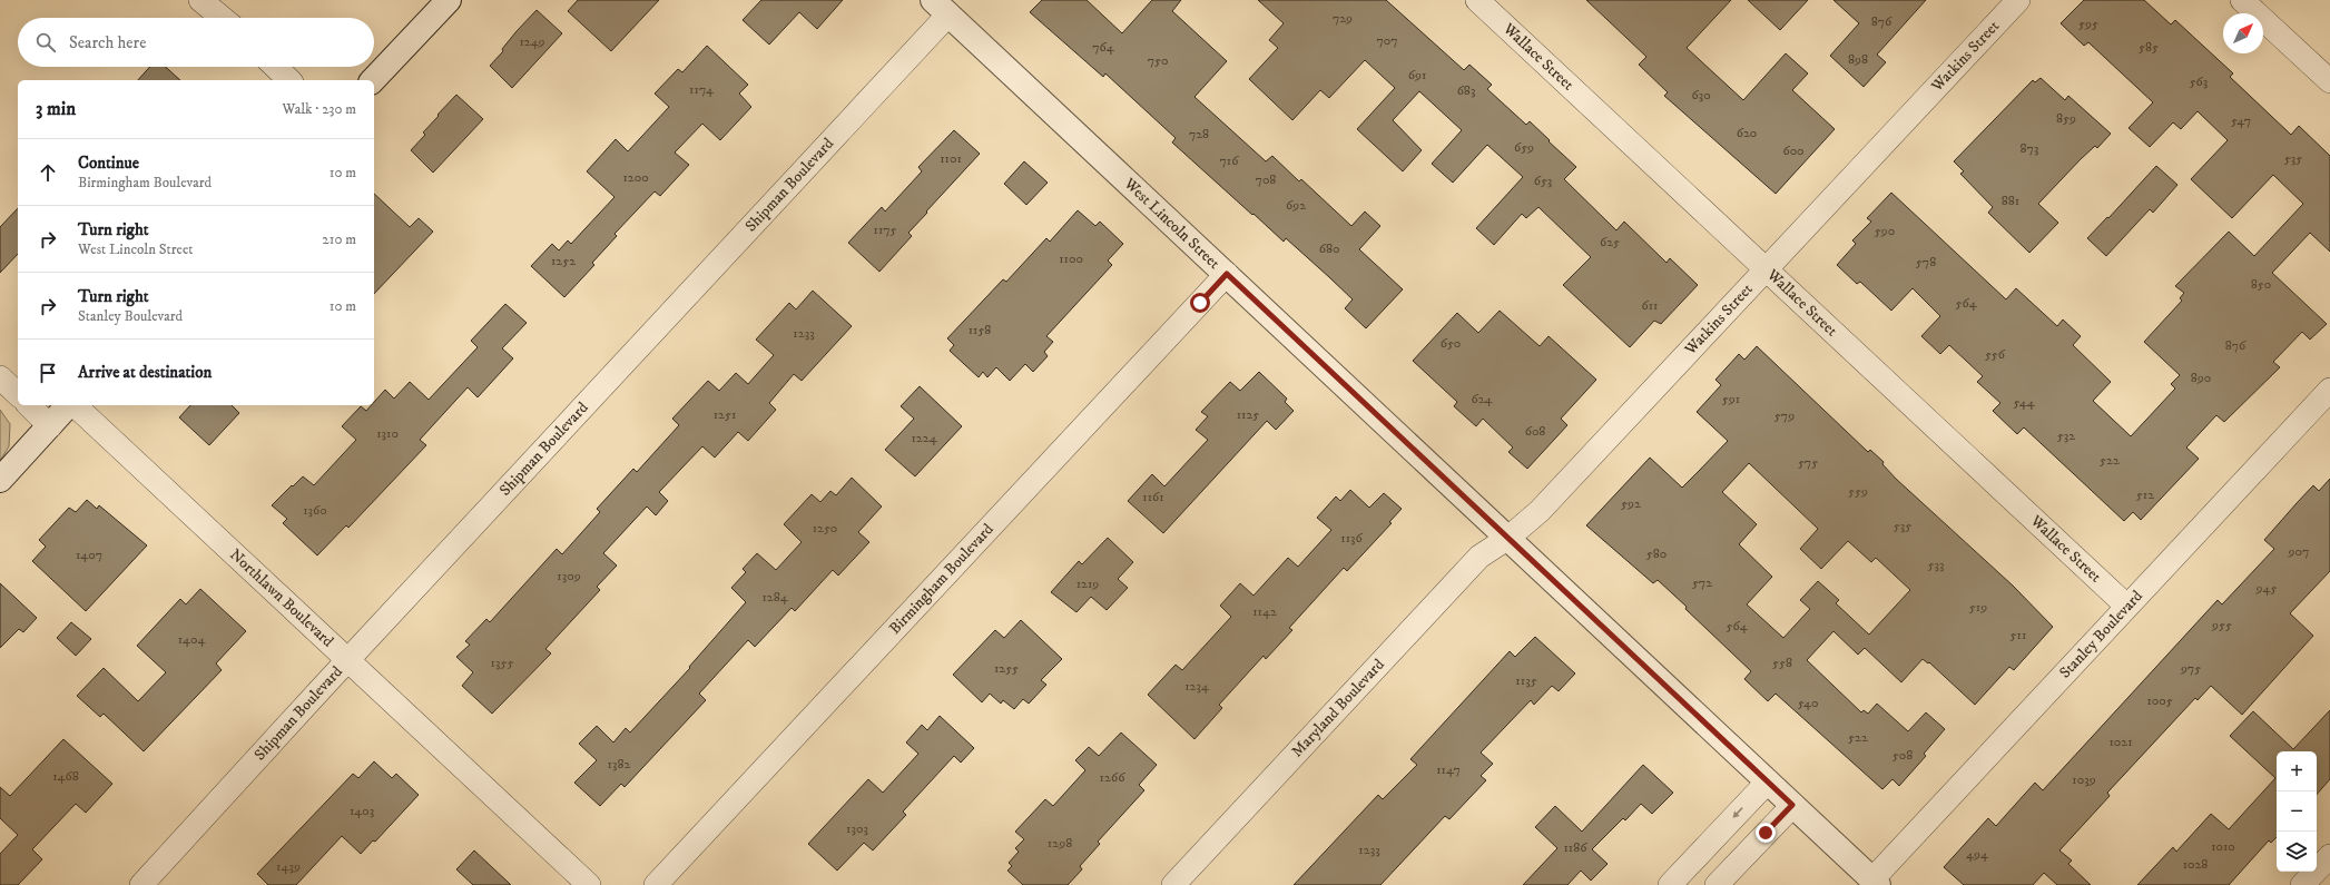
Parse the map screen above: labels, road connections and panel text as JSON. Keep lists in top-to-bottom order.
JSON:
{
  "streets": {
    "street": [
      "Watkins Street",
      "Wallace Street",
      "Shipman Boulevard",
      "West Lincoln Street",
      "Birmingham Boulevard",
      "Northlawn Boulevard",
      "Stanley Boulevard",
      "Maryland Boulevard"
    ]
  },
  "crossings": [
    ["Watkins Street", "Wallace Street"],
    ["Watkins Street", "West Lincoln Street"],
    ["Watkins Street", "Maryland Boulevard"],
    ["Wallace Street", "Stanley Boulevard"],
    ["Shipman Boulevard", "West Lincoln Street"],
    ["Shipman Boulevard", "Northlawn Boulevard"],
    ["West Lincoln Street", "Birmingham Boulevard"],
    ["West Lincoln Street", "Stanley Boulevard"],
    ["West Lincoln Street", "Maryland Boulevard"]
  ],
  "house_numbers": [
    "729",
    "876",
    "595",
    "707",
    "1249",
    "764",
    "585",
    "898",
    "750",
    "691",
    "563",
    "1174",
    "683",
    "630",
    "859",
    "547",
    "620",
    "728",
    "659",
    "873",
    "600",
    "1101",
    "535",
    "716",
    "1200",
    "708",
    "653",
    "881",
    "692",
    "1175",
    "590",
    "625",
    "680",
    "1100",
    "1252",
    "578",
    "850",
    "564",
    "611",
    "1158",
    "1233",
    "650",
    "876",
    "556",
    "890",
    "624",
    "591",
    "544",
    "1251",
    "1125",
    "579",
    "608",
    "1310",
    "532",
    "1224",
    "522",
    "575",
    "559",
    "512",
    "1161",
    "592",
    "1360",
    "535",
    "1250",
    "1136",
    "907",
    "580",
    "1407",
    "533",
    "1309",
    "572",
    "1219",
    "945",
    "1284",
    "519",
    "1142",
    "955",
    "564",
    "511",
    "1404",
    "1355",
    "558",
    "1255",
    "975",
    "1135",
    "1234",
    "1005",
    "540",
    "522",
    "1021",
    "508",
    "1382",
    "1147",
    "1468",
    "1266",
    "1039",
    "1403",
    "1303",
    "1298",
    "1010",
    "1186",
    "1233",
    "494",
    "1028",
    "1439"
  ],
  "north": "top right",
  "page": {
    "search": "Search here",
    "heading": ["3 min", "Walk · 230 m"],
    "list": [
      ["Continue", "Birmingham Boulevard", "10 m"],
      ["Turn right", "West Lincoln Street", "210 m"],
      ["Turn right", "Stanley Boulevard", "10 m"],
      "Arrive at destination"
    ],
    "map_buttons": ["+", "−"]
  }
}
